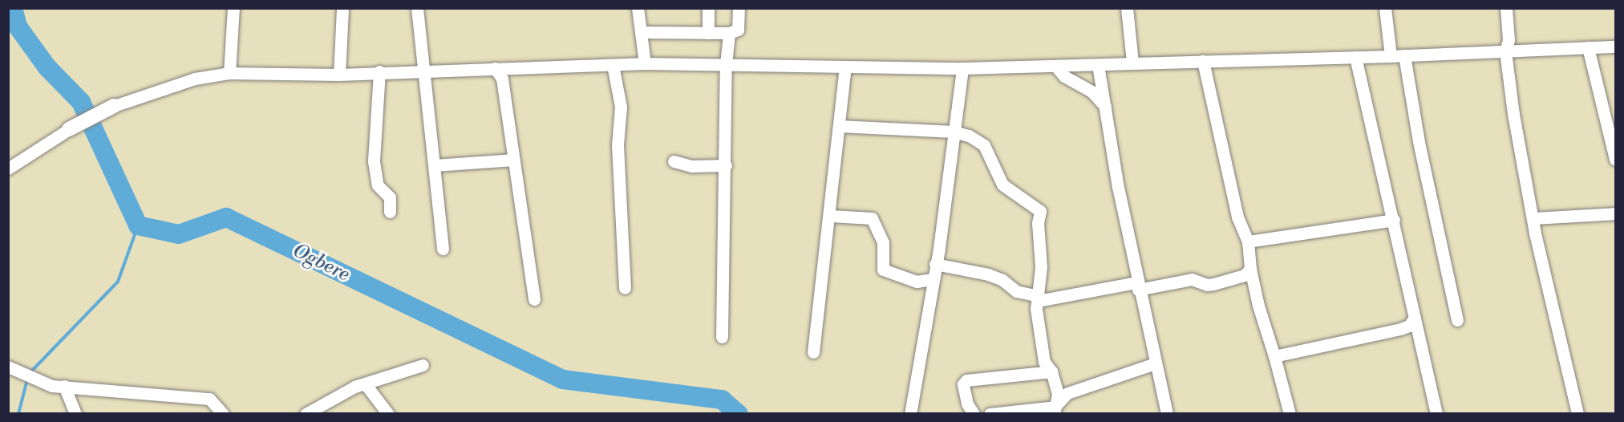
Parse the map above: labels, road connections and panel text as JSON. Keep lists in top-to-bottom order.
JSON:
{
  "water": ["Ogbere"]
}
